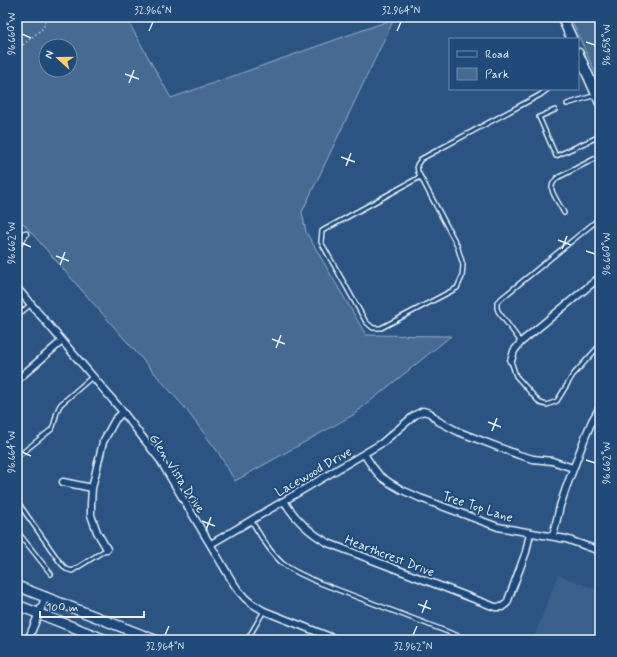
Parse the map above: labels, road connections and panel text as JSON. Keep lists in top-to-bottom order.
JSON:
{
  "streets": {
    "street": [
      "Lacewood Drive",
      "Glen Vista Drive",
      "Tree Top Lane",
      "Hearthcrest Drive"
    ]
  },
  "crossings": [
    ["Lacewood Drive", "Glen Vista Drive"],
    ["Lacewood Drive", "Tree Top Lane"],
    ["Lacewood Drive", "Hearthcrest Drive"],
    ["Tree Top Lane", "Hearthcrest Drive"]
  ],
  "legend": ["Road", "Park"],
  "scale_bar": "100 m",
  "north": "left",
  "coordinates": [
    "32.966°N",
    "32.964°N",
    "96.660°W",
    "96.658°W",
    "96.662°W",
    "96.664°W",
    "32.962°N"
  ]
}
